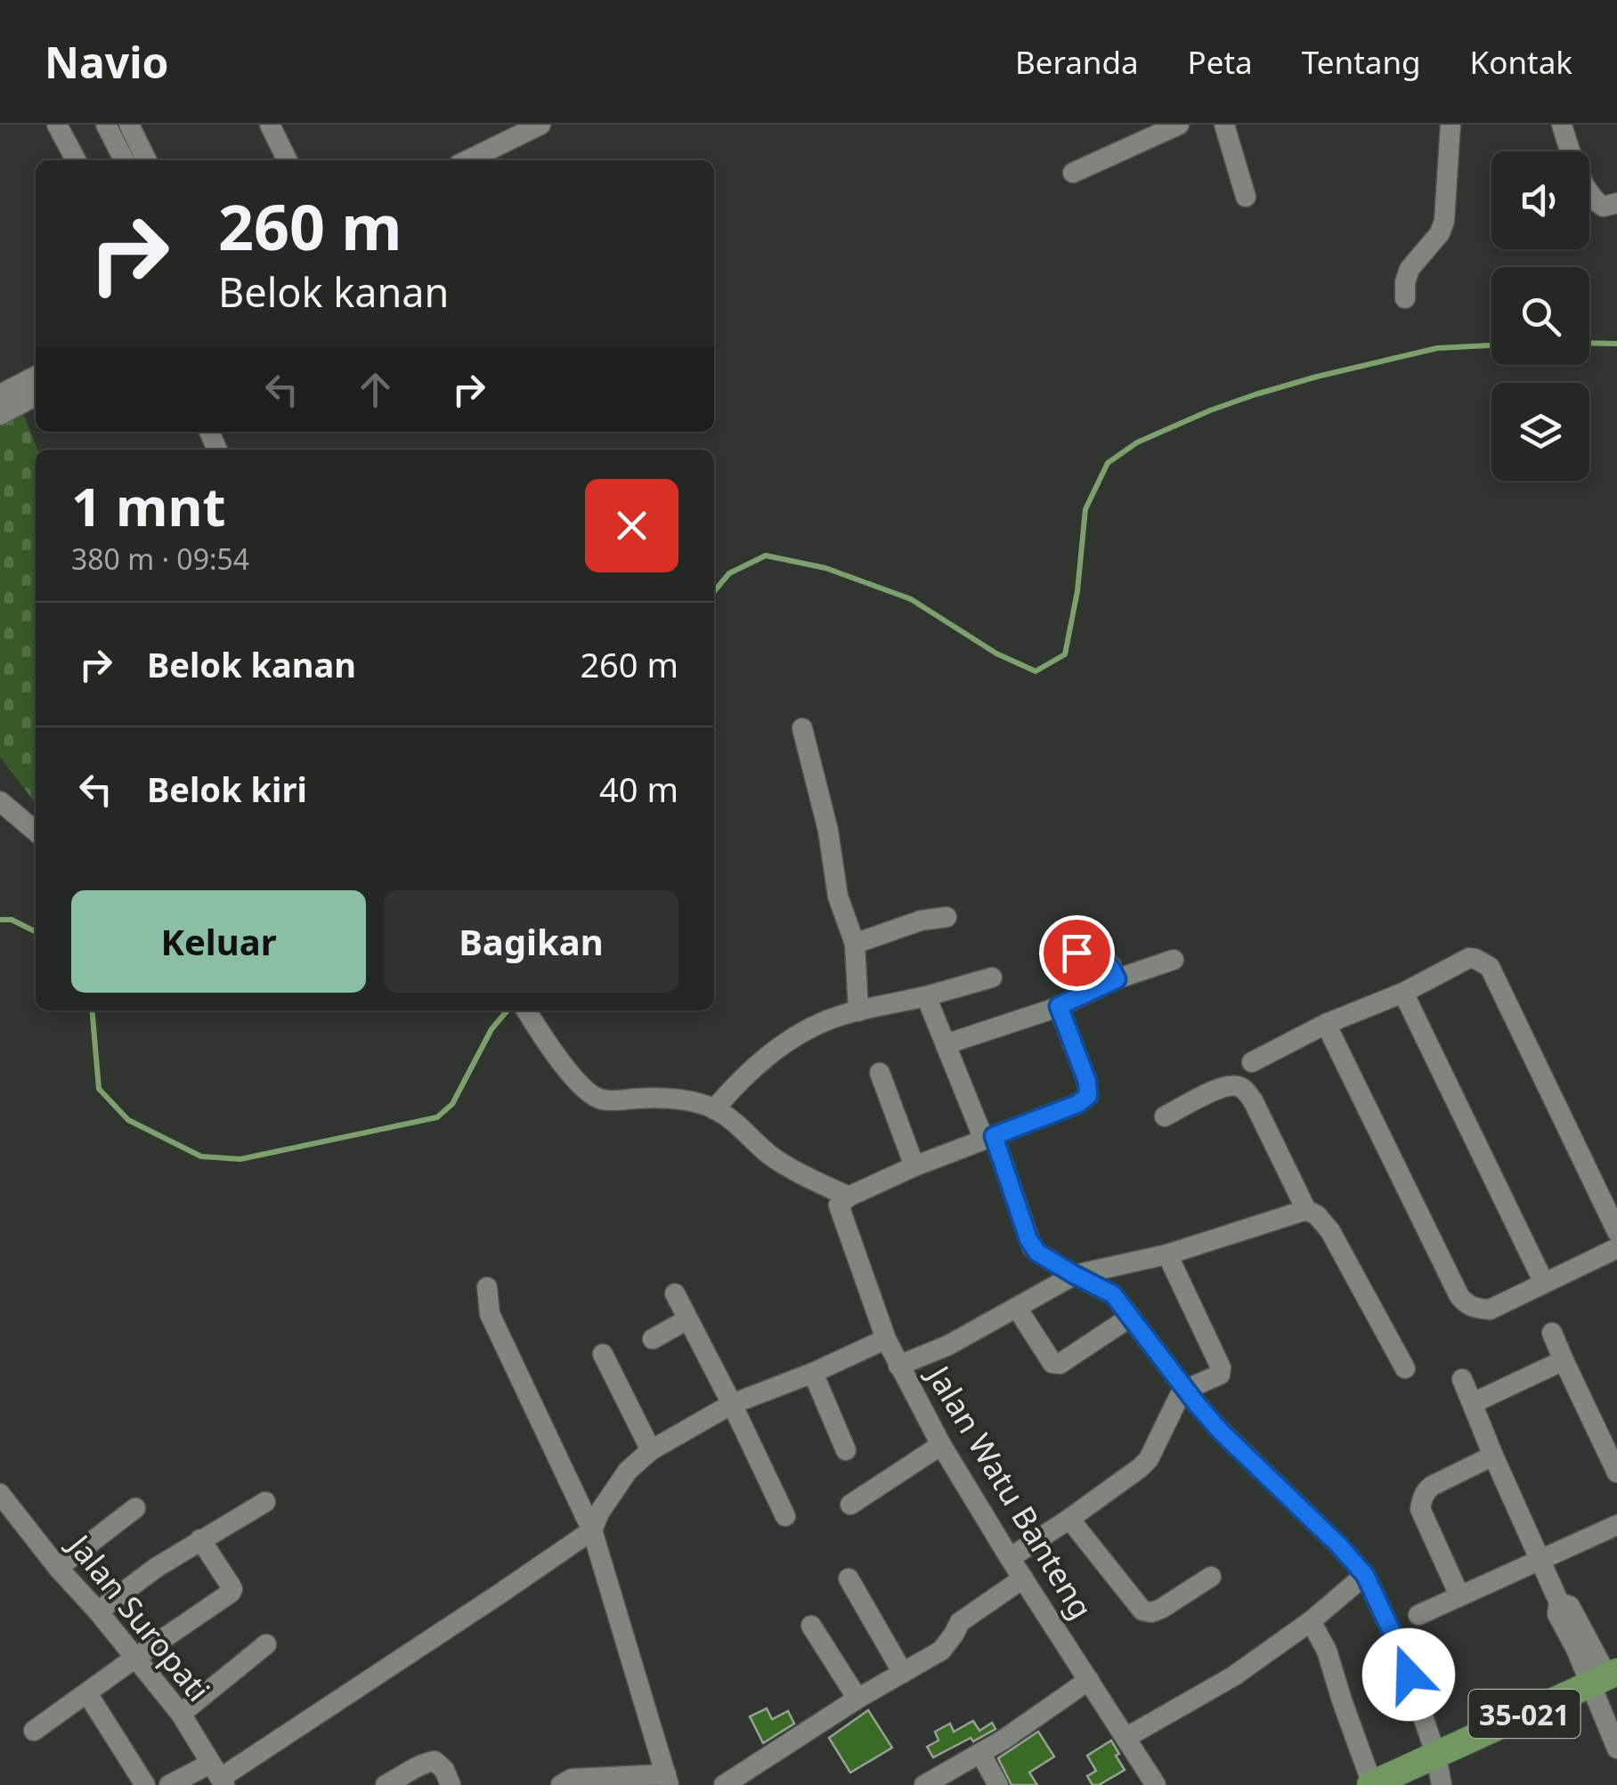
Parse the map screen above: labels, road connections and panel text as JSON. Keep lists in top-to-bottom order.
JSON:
{
  "streets": {
    "main road": ["35-021"],
    "street": ["Jalan Watu Banteng", "Jalan Suropati"]
  },
  "page": {
    "header": "Navio",
    "nav": [
      "Beranda",
      "Peta",
      "Tentang",
      "Kontak"
    ],
    "turn": ["260 m", "Belok kanan"],
    "heading": ["1 mnt", "380 m · 09:54"],
    "list": [
      {
        "name": "Belok kanan",
        "value": "260 m"
      },
      {
        "name": "Belok kiri",
        "value": "40 m"
      }
    ],
    "buttons": ["Keluar", "Bagikan"]
  }
}
